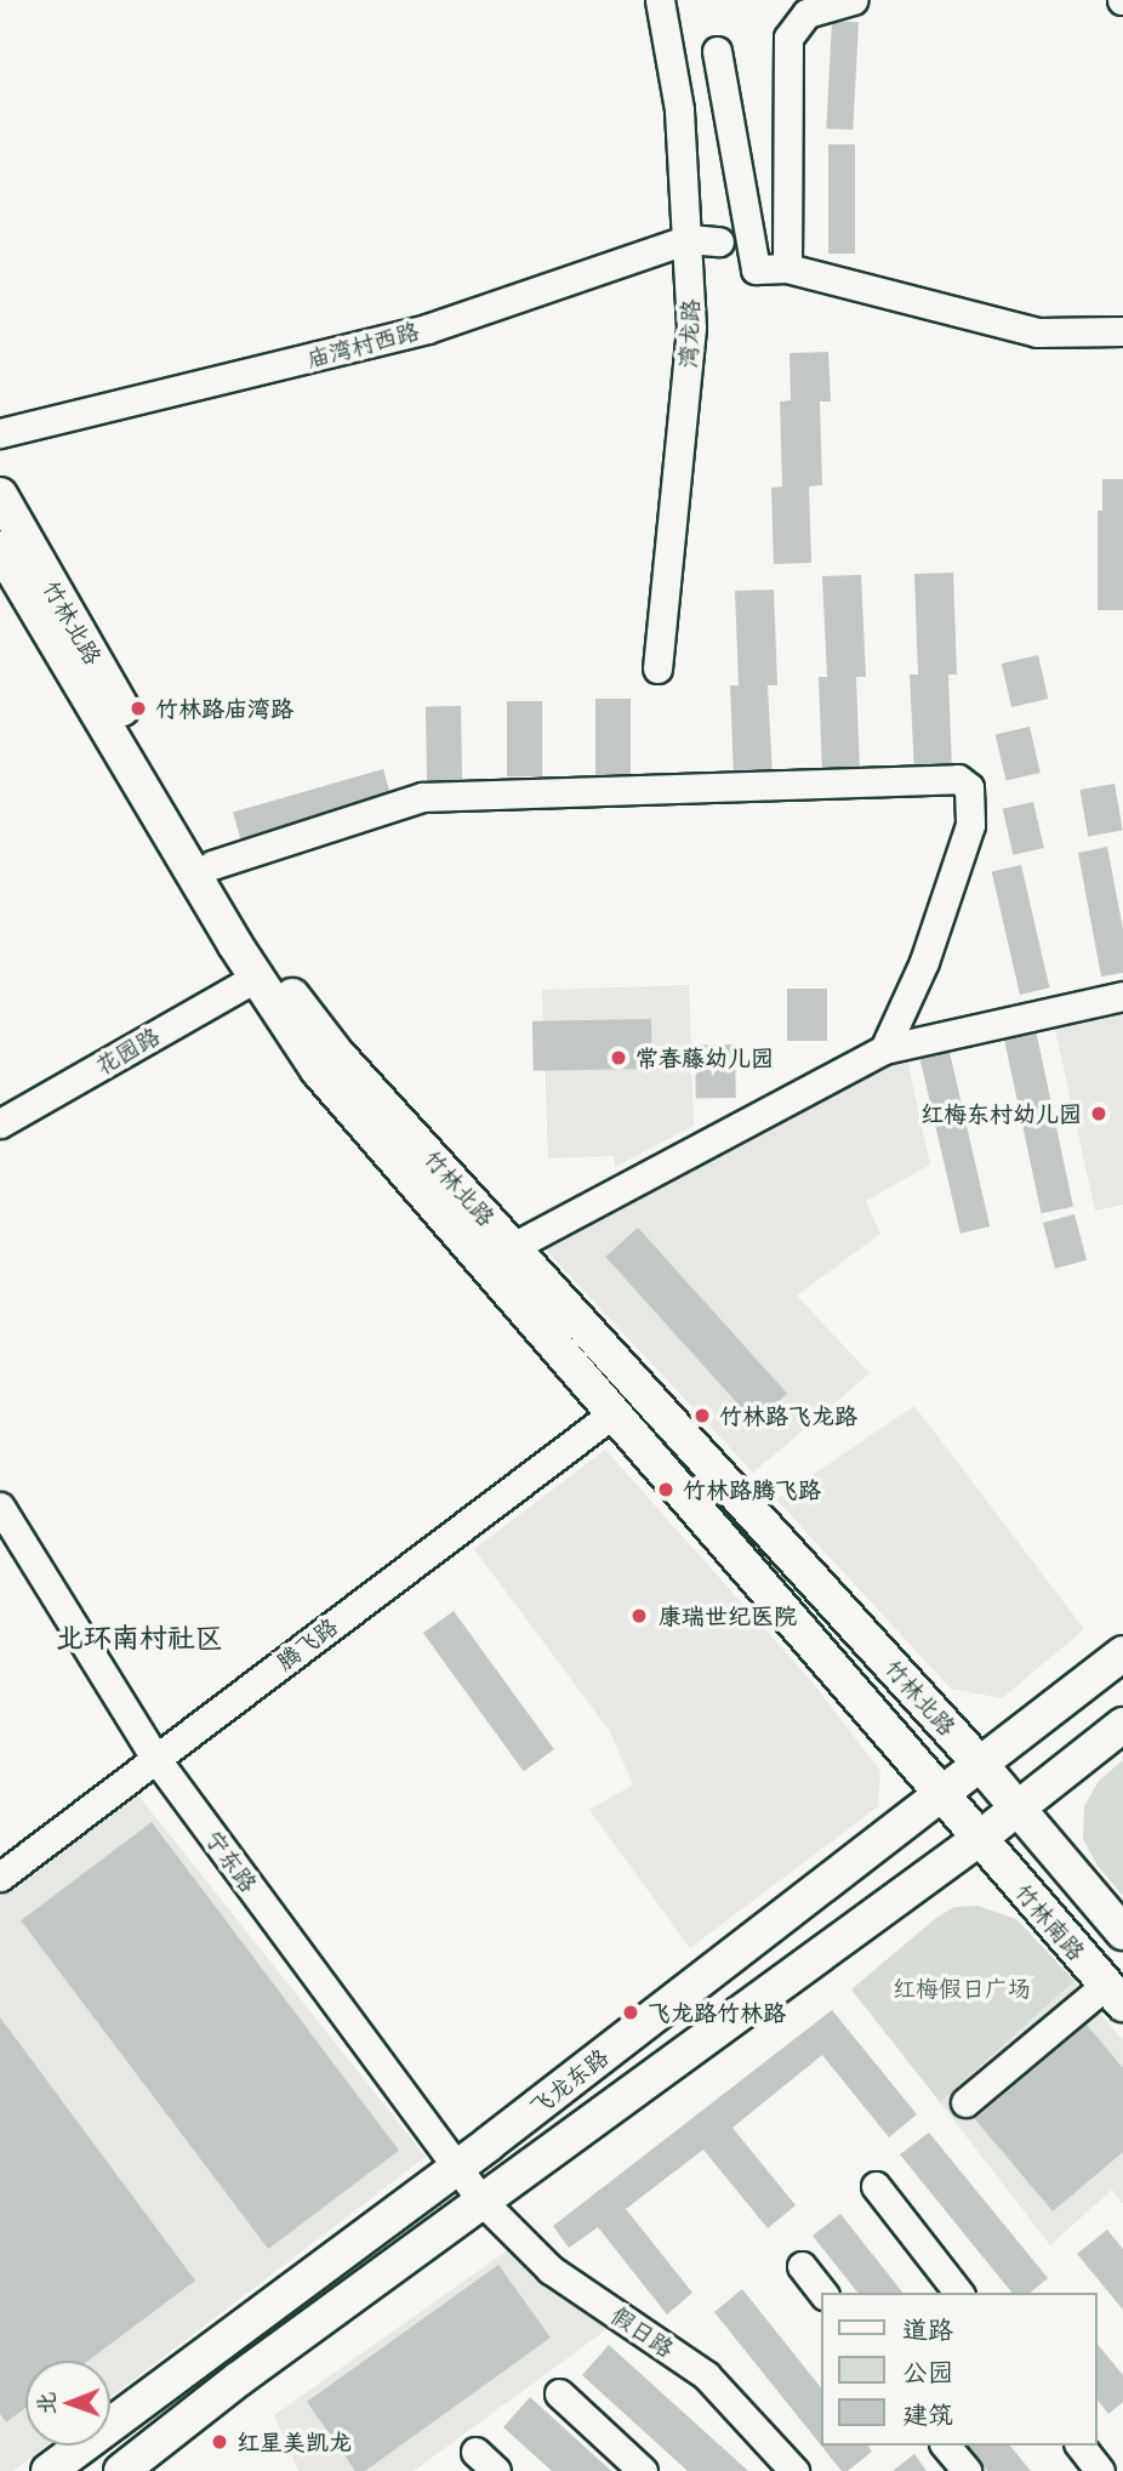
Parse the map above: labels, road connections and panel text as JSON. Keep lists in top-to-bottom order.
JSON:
{
  "streets": {
    "main road": ["竹林北路", "竹林南路", "飞龙东路"],
    "street": [
      "湾龙路",
      "庙湾村西路",
      "花园路",
      "腾飞路",
      "宁东路",
      "假日路"
    ]
  },
  "crossings": [
    ["湾龙路", "庙湾村西路"],
    ["竹林北路", "花园路"],
    ["竹林北路", "腾飞路"],
    ["竹林北路", "竹林南路"],
    ["竹林北路", "飞龙东路"],
    ["腾飞路", "宁东路"],
    ["宁东路", "飞龙东路"],
    ["宁东路", "假日路"],
    ["竹林南路", "飞龙东路"],
    ["飞龙东路", "假日路"]
  ],
  "districts": ["北环南村社区"],
  "parks": ["红梅假日广场"],
  "places": [
    "竹林路庙湾路",
    "常春藤幼儿园",
    "红梅东村幼儿园",
    "竹林路飞龙路",
    "竹林路腾飞路",
    "康瑞世纪医院",
    "飞龙路竹林路",
    "红星美凯龙"
  ],
  "legend": ["道路", "公园", "建筑"],
  "north": "left"
}
